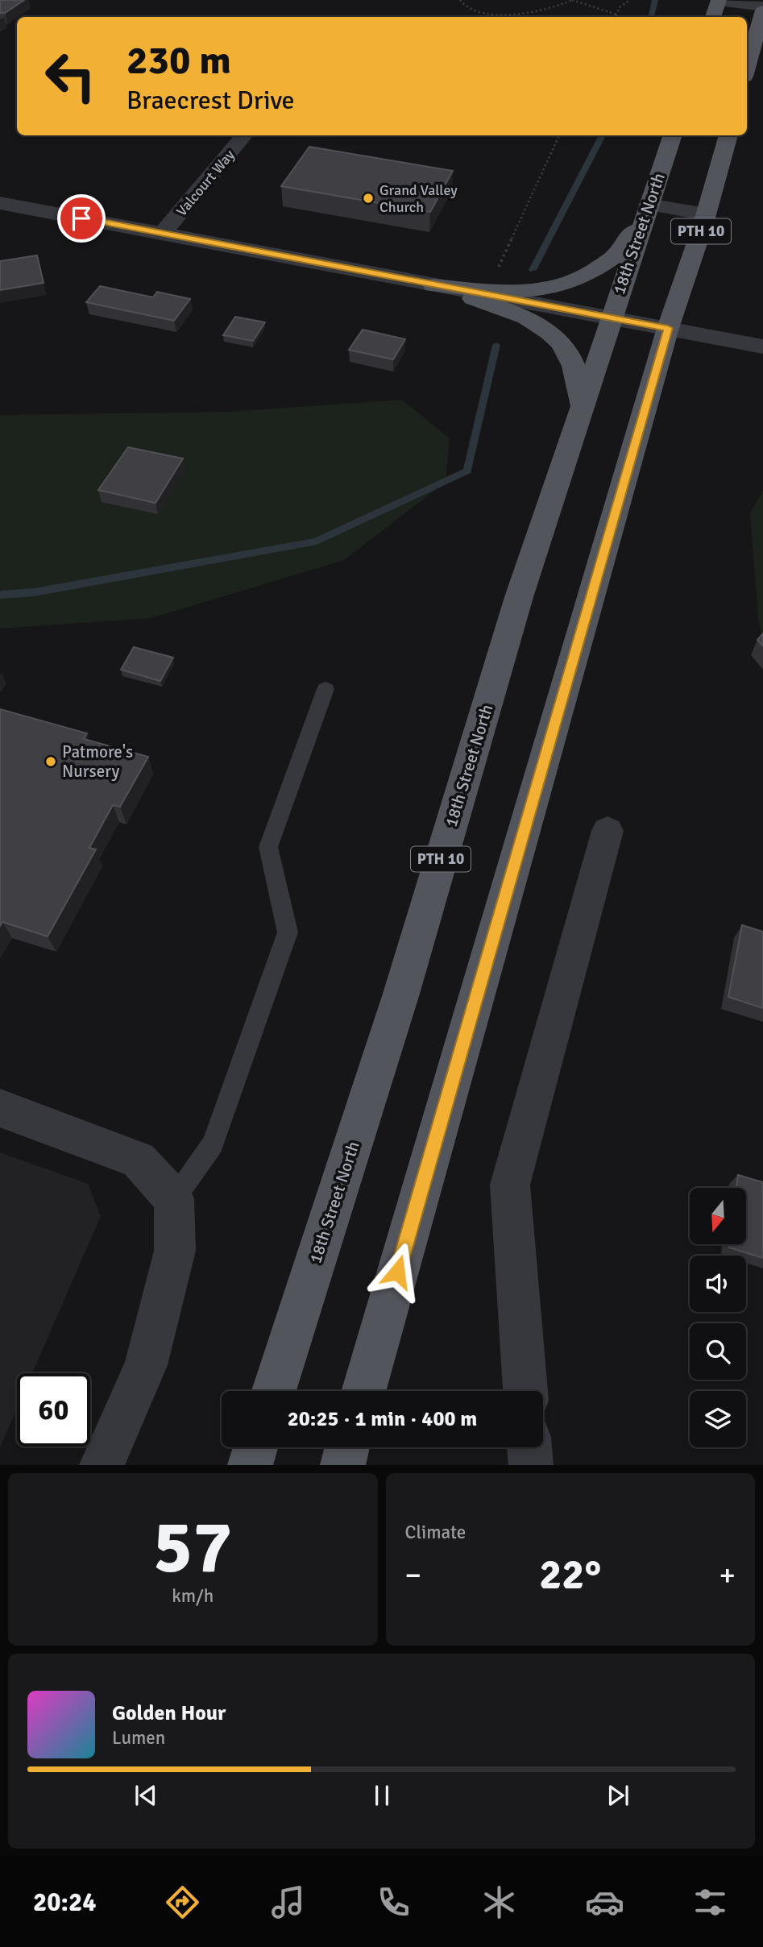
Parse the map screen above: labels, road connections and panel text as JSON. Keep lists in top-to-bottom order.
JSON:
{
  "streets": {
    "main road": ["PTH 10", "18th Street North"],
    "street": ["Valcourt Way"]
  },
  "places": ["Grand Valley Church", "Patmore's Nursery"],
  "north": "bottom",
  "page": {
    "turn": ["230 m", "Braecrest Drive"],
    "limit": "60",
    "trip": "20:25 · 1 min · 400 m",
    "tile": [
      ["57", "km/h"],
      "Climate"
    ],
    "heat": ["−", "22°", "+"],
    "song": ["Golden Hour", "Lumen"],
    "tabs": "20:24"
  }
}
